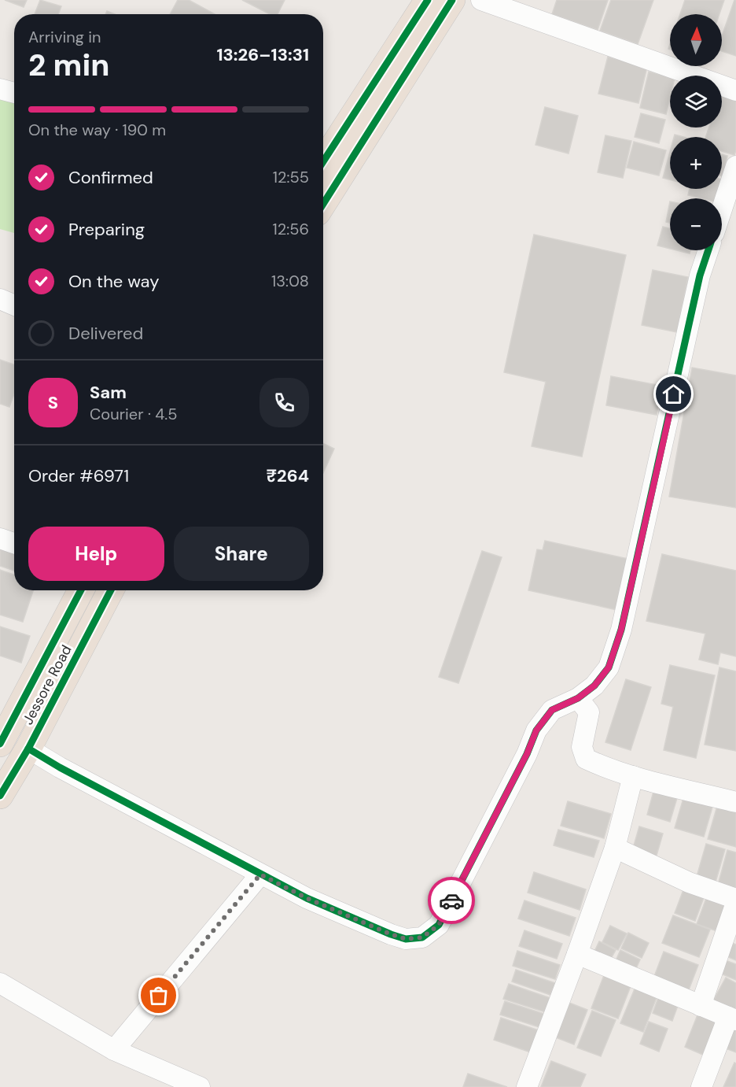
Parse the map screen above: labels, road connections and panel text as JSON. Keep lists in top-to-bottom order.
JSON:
{
  "streets": {
    "highway": ["Jessore Road"]
  },
  "north": "top",
  "page": {
    "map_buttons": ["+", "−"],
    "heading": ["2 min", "Arriving in", "13:26–13:31"],
    "panel": [
      "Sam",
      "Courier · 4.5",
      "Order #6971",
      "₹264"
    ],
    "bar": "On the way · 190 m",
    "list": [
      ["Confirmed", "12:55"],
      ["Preparing", "12:56"],
      ["On the way", "13:08"],
      "Delivered"
    ],
    "round": "S",
    "buttons": ["Help", "Share"]
  }
}
